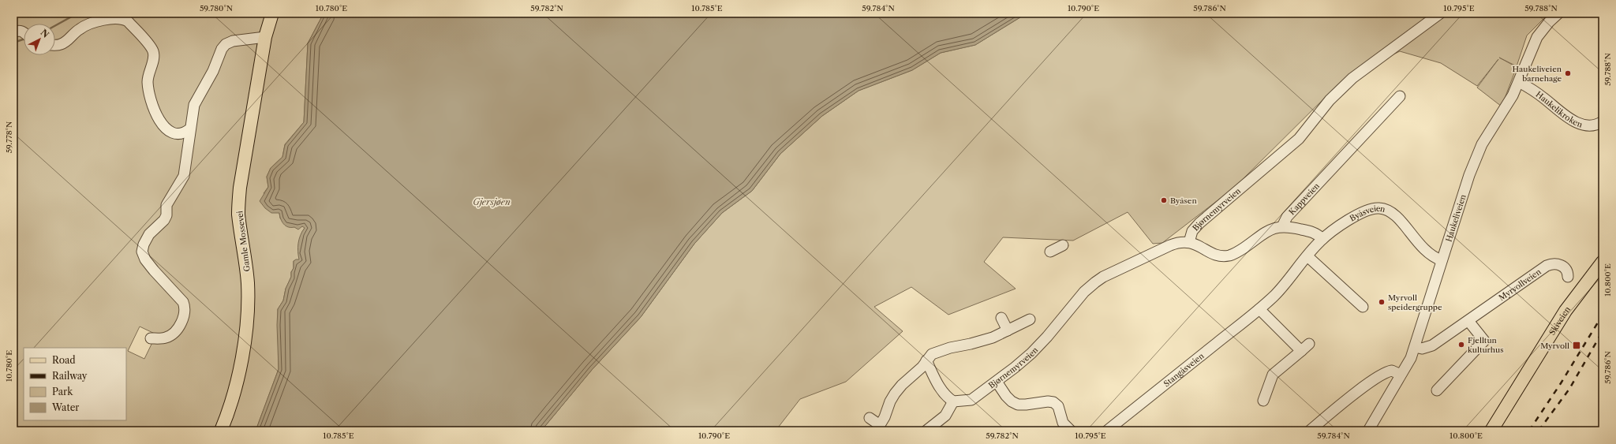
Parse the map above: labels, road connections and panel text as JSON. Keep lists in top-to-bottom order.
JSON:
{
  "streets": {
    "main road": ["Gamle Mossevei", "Skiveien"],
    "street": [
      "Haukelikroken",
      "Kappveien",
      "Bjørnemyrveien",
      "Byåsveien",
      "Haukeliveien",
      "Myrvollveien",
      "Stangåsveien"
    ]
  },
  "crossings": [
    ["Haukelikroken", "Haukeliveien"],
    ["Byåsveien", "Haukeliveien"],
    ["Byåsveien", "Stangåsveien"],
    ["Haukeliveien", "Myrvollveien"]
  ],
  "water": ["Gjersjøen"],
  "places": {
    "other": [
      "Haukeliveien barnehage",
      "Byåsen",
      "Myrvoll speidergruppe",
      "Fjelltun kulturhus"
    ],
    "transit": ["Myrvoll"]
  },
  "legend": [
    "Road",
    "Railway",
    "Park",
    "Water"
  ],
  "north": "top right",
  "coordinates": [
    "59.780°N",
    "10.780°E",
    "59.782°N",
    "10.785°E",
    "59.784°N",
    "10.790°E",
    "59.786°N",
    "10.795°E",
    "59.788°N",
    "59.778°N",
    "10.800°E"
  ]
}
